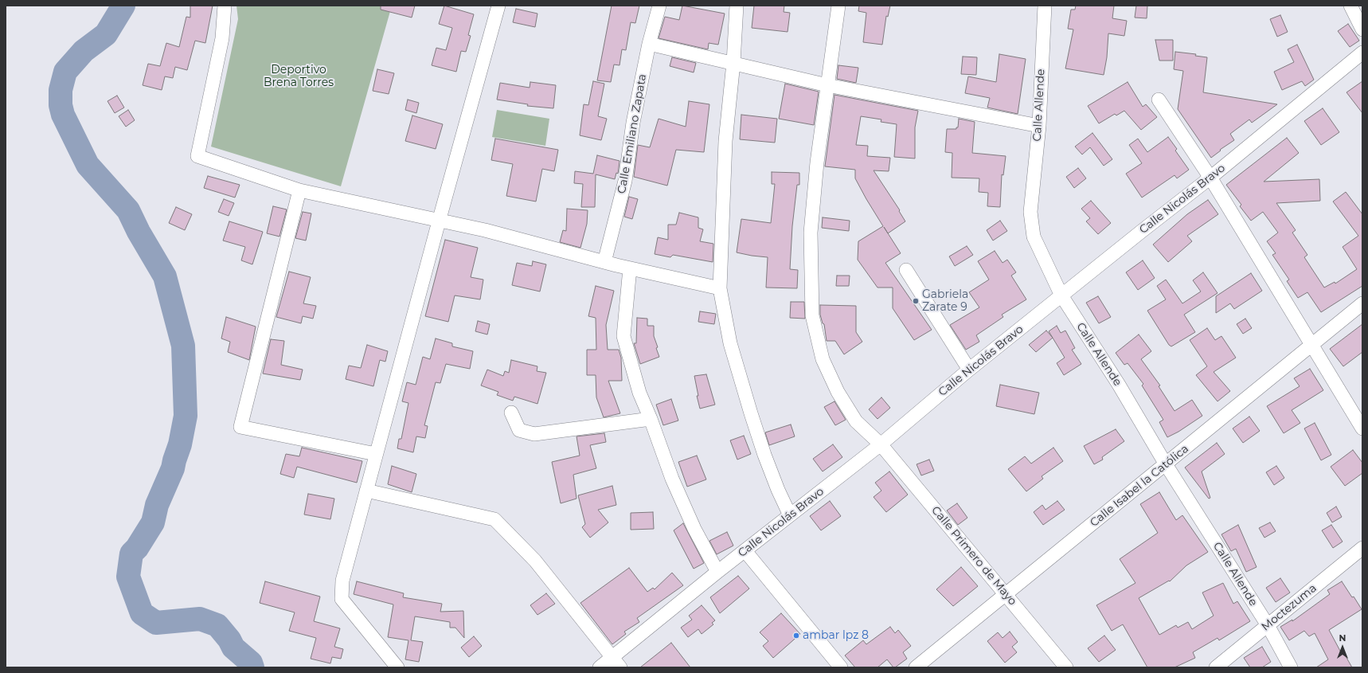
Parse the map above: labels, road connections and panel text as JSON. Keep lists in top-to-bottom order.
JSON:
{
  "streets": {
    "street": [
      "Calle Allende",
      "Calle Emiliano Zapata",
      "Calle Nicolás Bravo",
      "Calle Isabel la Católica",
      "Calle Primero de Mayo",
      "Moctezuma"
    ]
  },
  "crossings": [
    ["Calle Allende", "Calle Nicolás Bravo"],
    ["Calle Allende", "Calle Isabel la Católica"],
    ["Calle Allende", "Moctezuma"],
    ["Calle Nicolás Bravo", "Calle Primero de Mayo"],
    ["Calle Isabel la Católica", "Calle Primero de Mayo"]
  ],
  "parks": ["Deportivo Brena Torres"],
  "places": ["Gabriela Zarate 9", "ambar lpz 8"],
  "north": "top"
}
